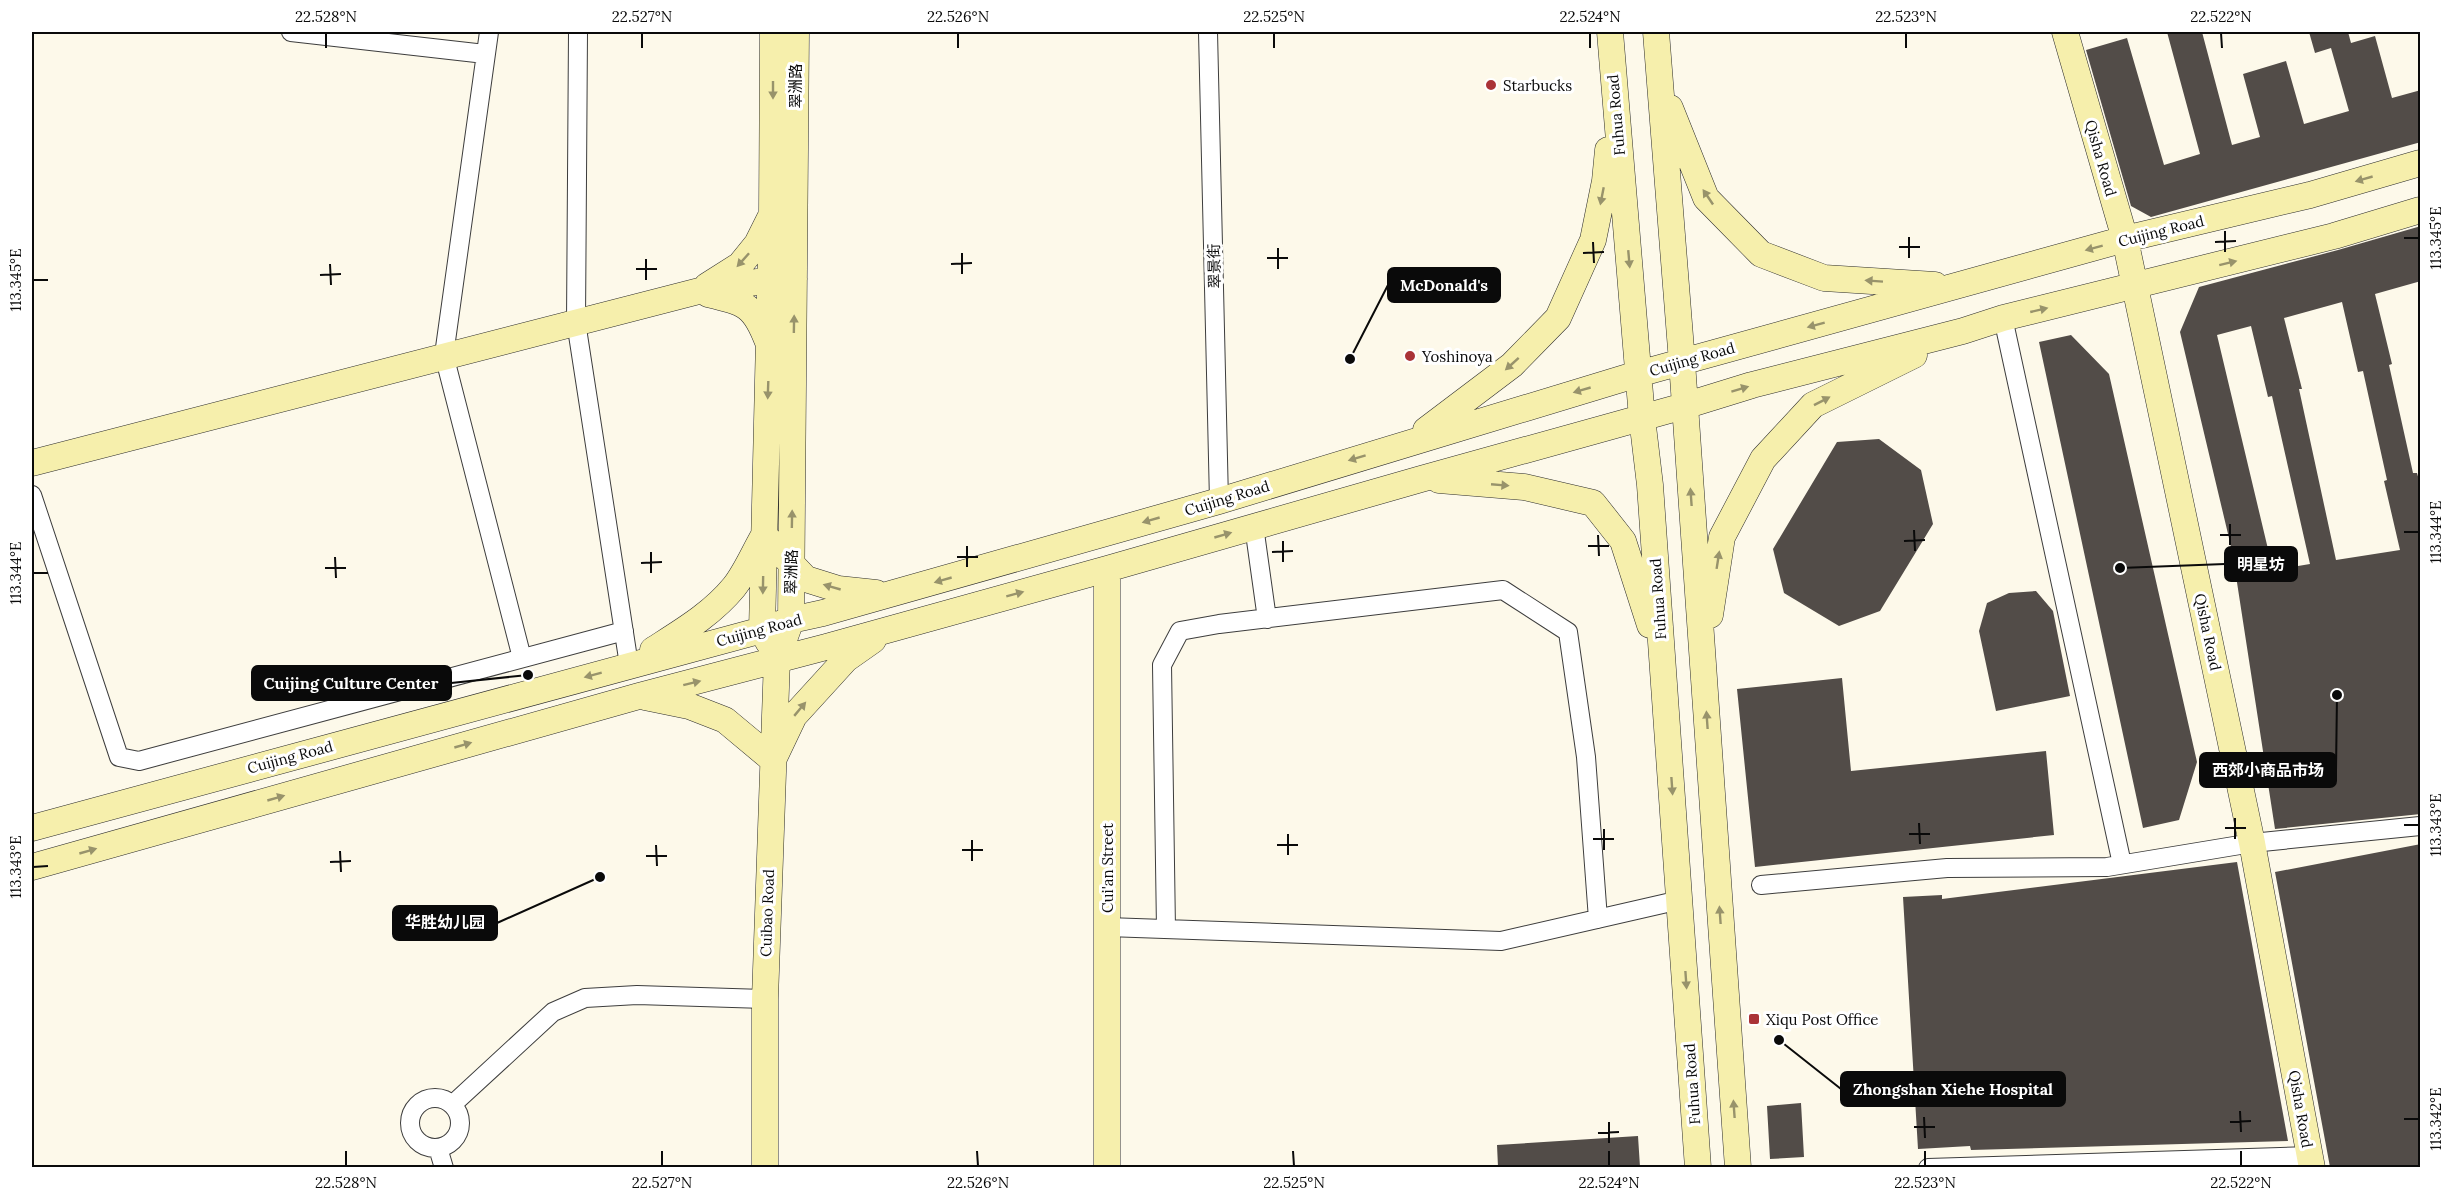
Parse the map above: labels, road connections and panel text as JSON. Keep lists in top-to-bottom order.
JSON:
{
  "streets": {
    "main road": [
      "翠洲路",
      "Fuhua Road",
      "Qisha Road",
      "Cuijing Road",
      "Cui'an Street",
      "Cuibao Road"
    ],
    "street": ["翠景街"]
  },
  "crossings": [
    ["翠洲路", "Cuijing Road"],
    ["翠洲路", "Cuibao Road"],
    ["Fuhua Road", "Cuijing Road"],
    ["Qisha Road", "Cuijing Road"],
    ["Cuijing Road", "翠景街"]
  ],
  "places": {
    "other": [
      "Starbucks",
      "Yoshinoya",
      "McDonald's",
      "明星坊",
      "Cuijing Culture Center",
      "西郊小商品市场",
      "华胜幼儿园",
      "Zhongshan Xiehe Hospital"
    ],
    "transit": ["Xiqu Post Office"]
  },
  "coordinates": [
    "22.528°N",
    "22.527°N",
    "22.526°N",
    "22.525°N",
    "22.524°N",
    "22.523°N",
    "22.522°N",
    "113.345°E",
    "113.344°E",
    "113.343°E",
    "113.342°E"
  ]
}
